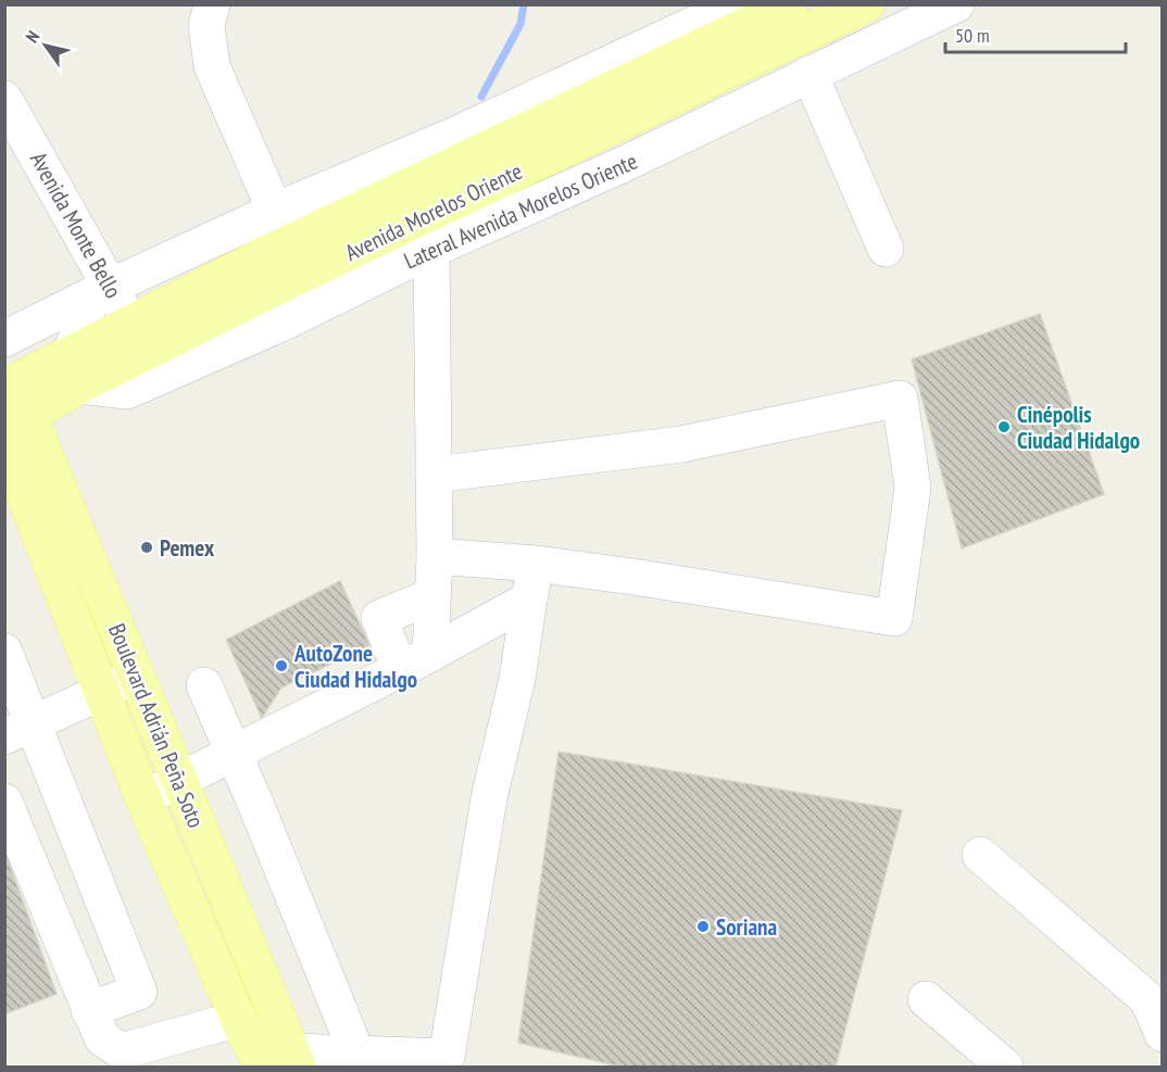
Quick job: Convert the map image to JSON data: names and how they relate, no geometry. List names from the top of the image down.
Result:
{
  "streets": {
    "main road": ["Avenida Morelos Oriente", "Boulevard Adrián Peña Soto"],
    "street": ["Lateral Avenida Morelos Oriente", "Avenida Monte Bello"]
  },
  "crossings": [
    ["Lateral Avenida Morelos Oriente", "Avenida Morelos Oriente"],
    ["Avenida Morelos Oriente", "Avenida Monte Bello"],
    ["Avenida Morelos Oriente", "Boulevard Adrián Peña Soto"]
  ],
  "places": [
    "Cinépolis Ciudad Hidalgo",
    "Pemex",
    "AutoZone Ciudad Hidalgo",
    "Soriana"
  ],
  "scale_bar": "50 m",
  "north": "top left"
}
